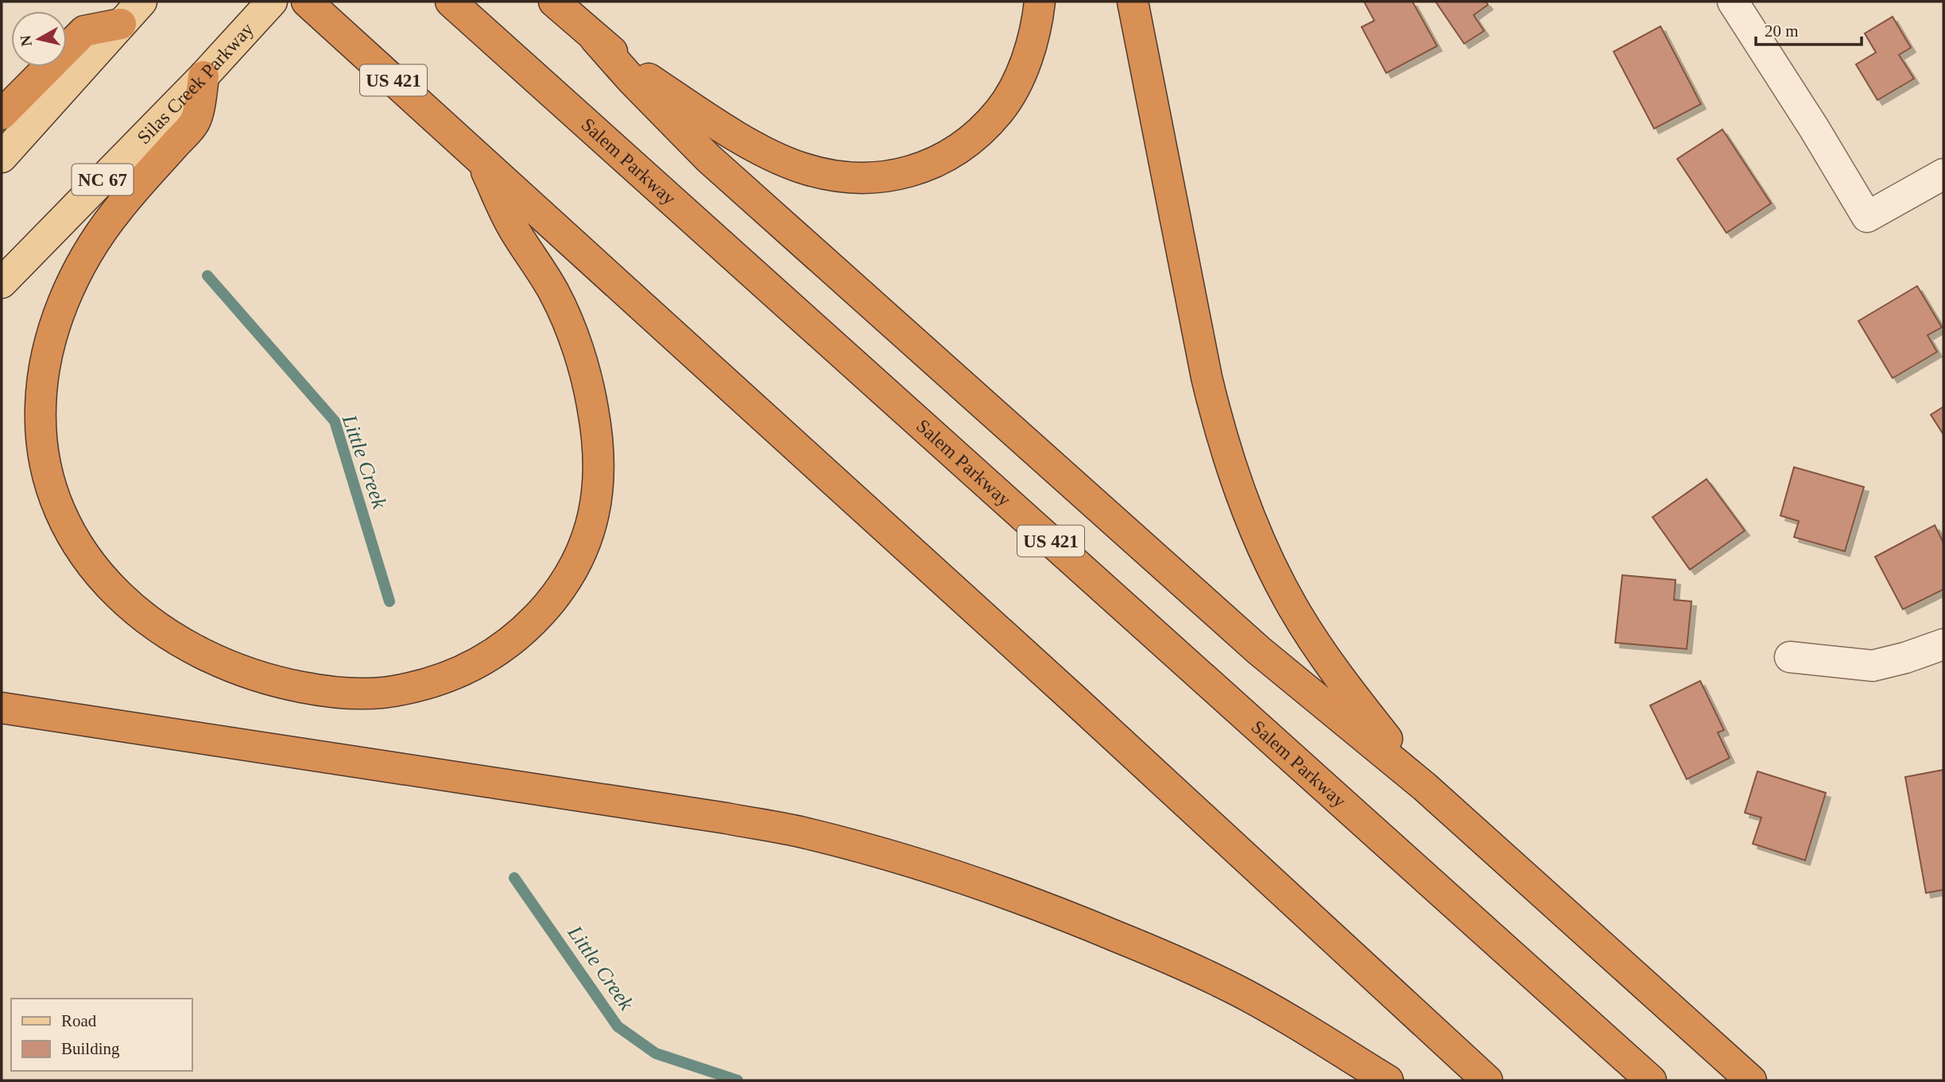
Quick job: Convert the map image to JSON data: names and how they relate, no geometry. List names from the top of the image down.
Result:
{
  "streets": {
    "highway": ["US 421", "Salem Parkway"],
    "main road": ["Silas Creek Parkway", "NC 67"]
  },
  "water": ["Little Creek"],
  "legend": ["Road", "Building"],
  "scale_bar": "20 m",
  "north": "left"
}
